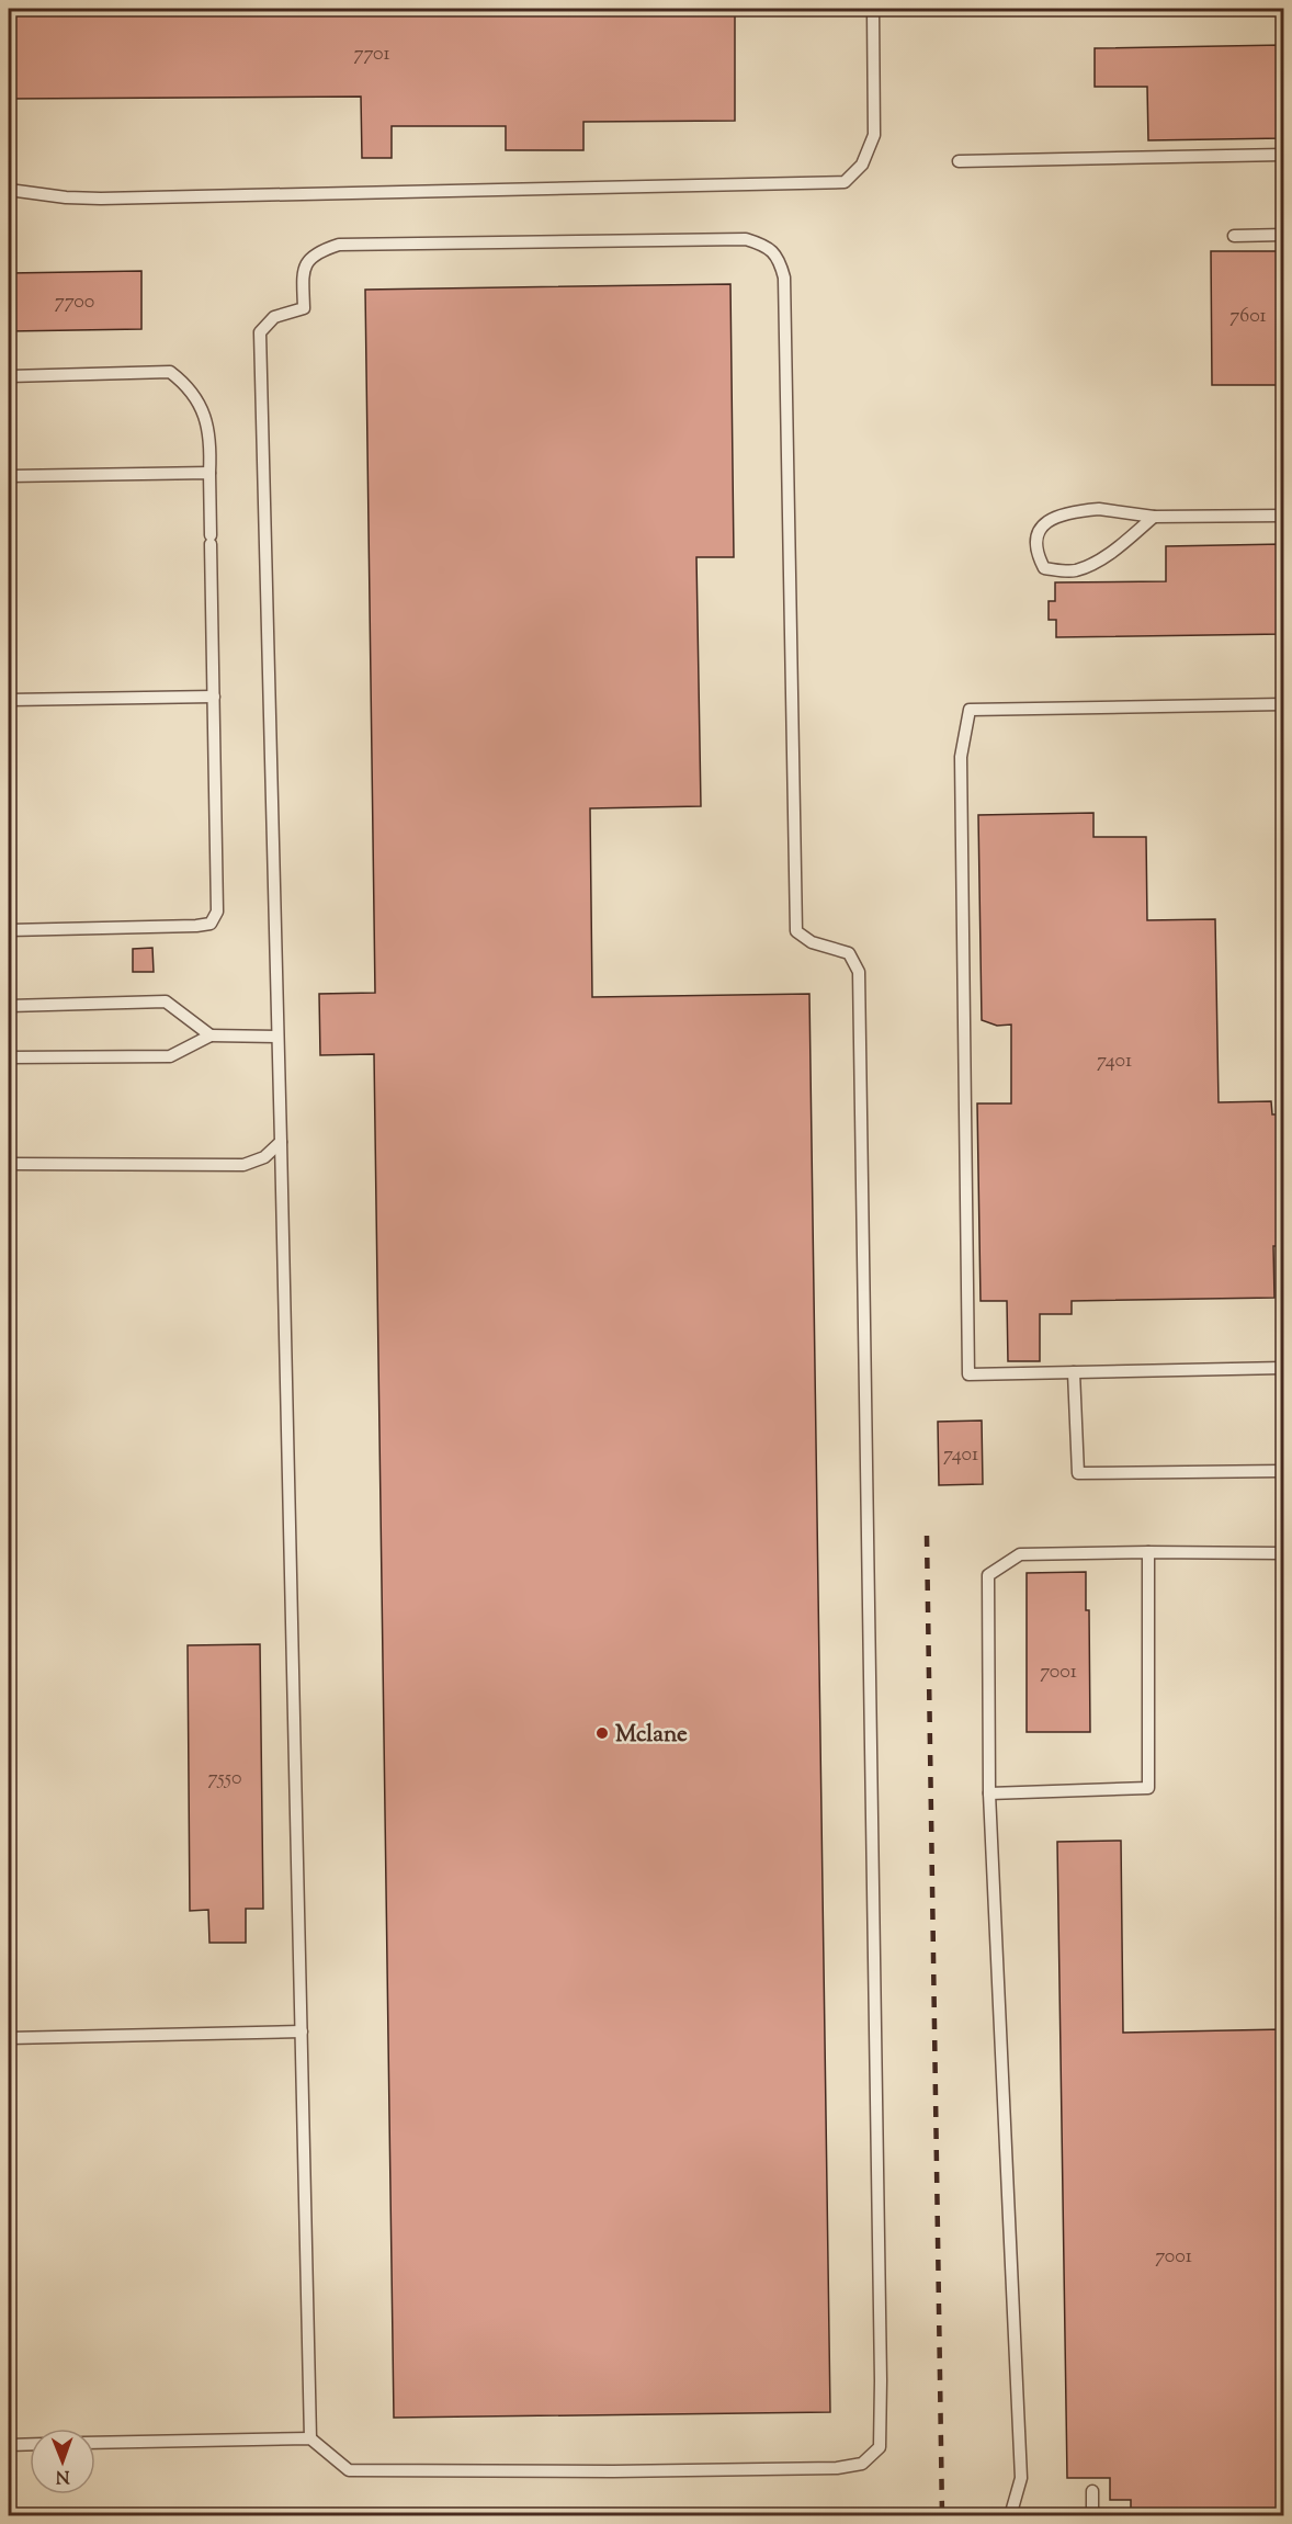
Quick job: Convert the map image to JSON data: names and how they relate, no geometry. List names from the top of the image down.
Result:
{
  "places": ["Mclane"],
  "house_numbers": [
    "7701",
    "7700",
    "7601",
    "7401",
    "7401",
    "7001",
    "7550",
    "7001"
  ],
  "north": "bottom"
}
